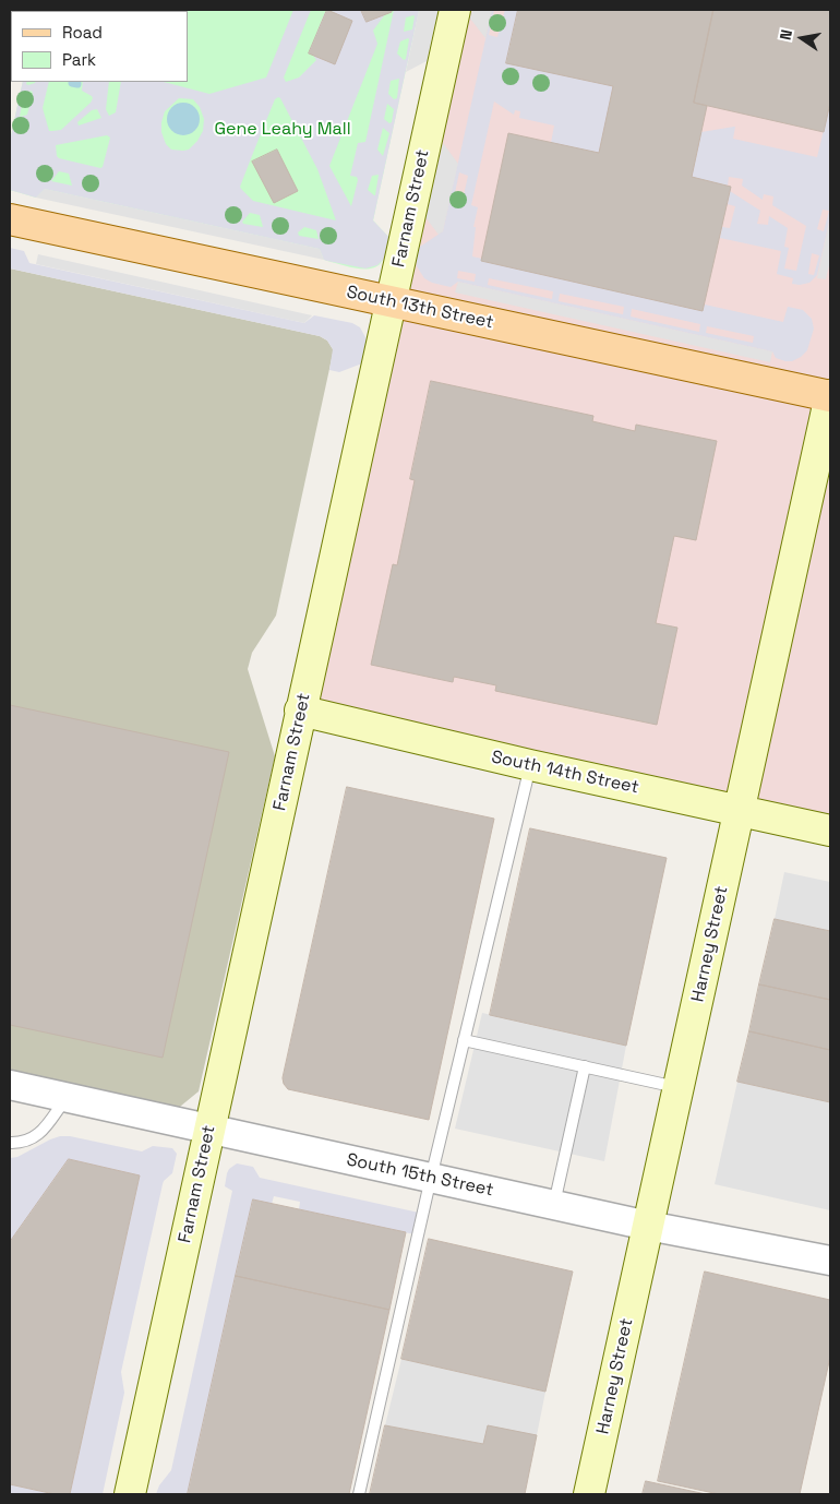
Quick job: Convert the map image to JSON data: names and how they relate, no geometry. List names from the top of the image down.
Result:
{
  "streets": {
    "main road": [
      "Farnam Street",
      "South 13th Street",
      "South 14th Street",
      "Harney Street"
    ],
    "street": ["South 15th Street"]
  },
  "crossings": [
    ["Farnam Street", "South 13th Street"],
    ["Farnam Street", "South 14th Street"],
    ["Farnam Street", "South 15th Street"],
    ["South 13th Street", "Harney Street"],
    ["South 14th Street", "Harney Street"],
    ["Harney Street", "South 15th Street"]
  ],
  "parks": ["Gene Leahy Mall"],
  "legend": ["Road", "Park"],
  "north": "left"
}
